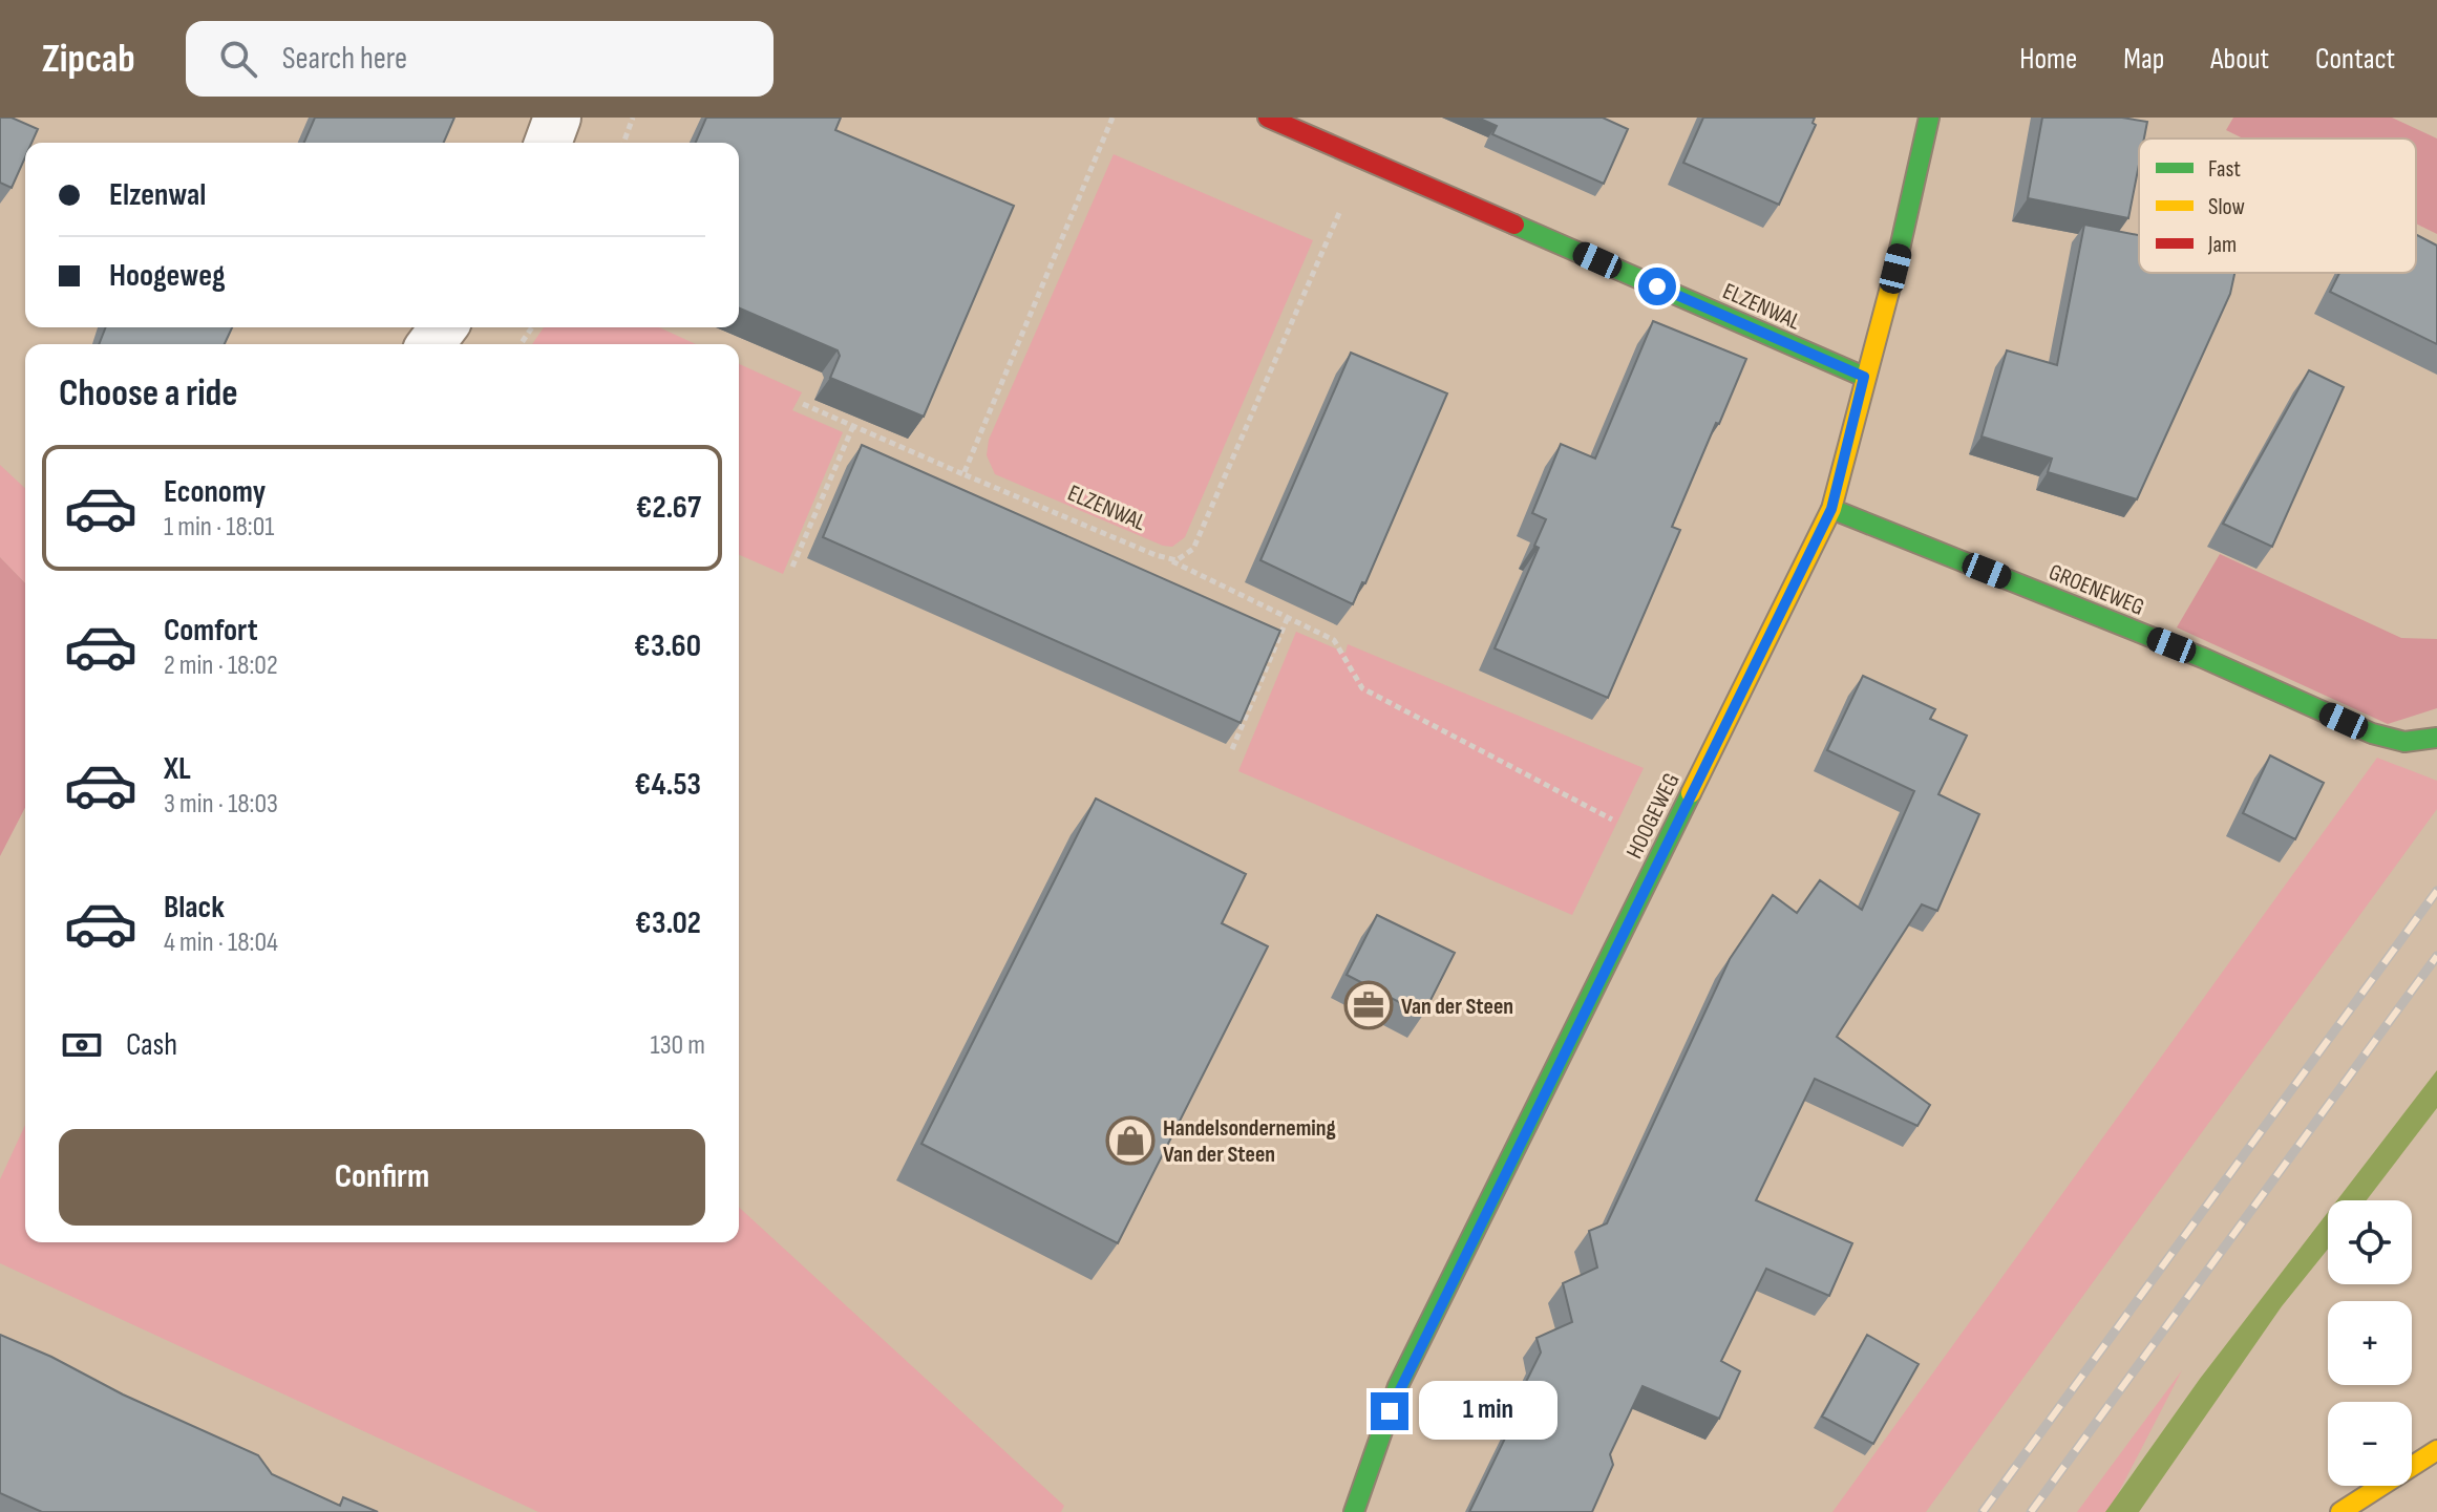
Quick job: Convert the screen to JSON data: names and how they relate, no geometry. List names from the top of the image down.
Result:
{
  "streets": {
    "street": ["ELZENWAL", "GROENEWEG", "HOOGEWEG"]
  },
  "crossings": [
    ["ELZENWAL", "HOOGEWEG"],
    ["GROENEWEG", "HOOGEWEG"]
  ],
  "places": {
    "office": ["Van der Steen"],
    "shop": ["Handelsonderneming Van der Steen"]
  },
  "legend": ["Fast", "Slow", "Jam"],
  "page": {
    "header": "Zipcab",
    "search": "Search here",
    "nav": [
      "Home",
      "Map",
      "About",
      "Contact"
    ],
    "banner": ["Elzenwal", "Hoogeweg"],
    "heading": "Choose a ride",
    "list": [
      {
        "name": "Economy",
        "note": "1 min · 18:01",
        "value": "€2.67"
      },
      {
        "name": "Comfort",
        "note": "2 min · 18:02",
        "value": "€3.60"
      },
      {
        "name": "XL",
        "note": "3 min · 18:03",
        "value": "€4.53"
      },
      {
        "name": "Black",
        "note": "4 min · 18:04",
        "value": "€3.02"
      }
    ],
    "pay": ["Cash", "130 m"],
    "buttons": "Confirm",
    "map_buttons": ["+", "−"],
    "bubble": "1 min"
  }
}
